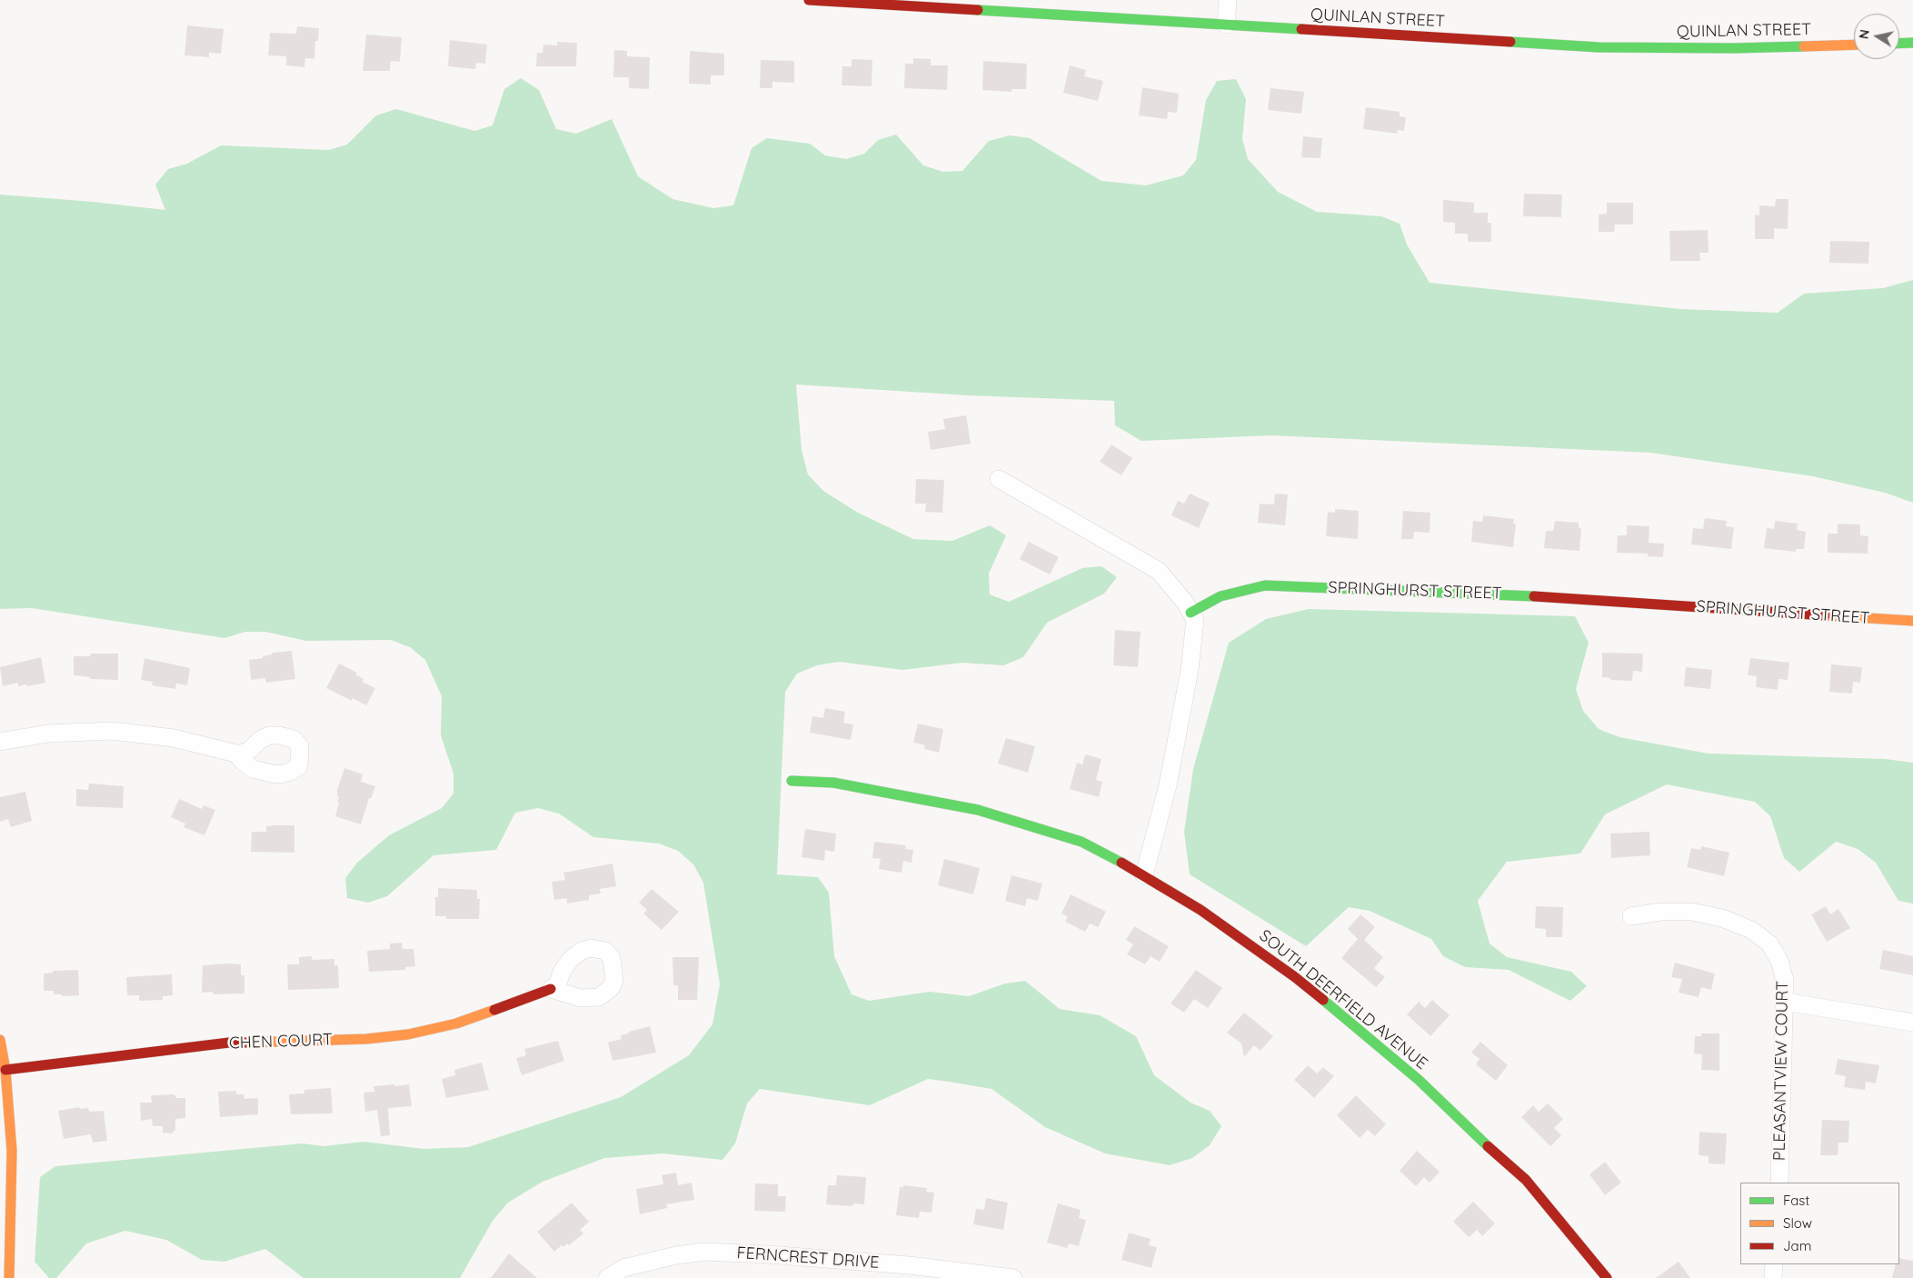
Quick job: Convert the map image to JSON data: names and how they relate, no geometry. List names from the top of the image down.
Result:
{
  "streets": {
    "street": [
      "QUINLAN STREET",
      "SPRINGHURST STREET",
      "SOUTH DEERFIELD AVENUE",
      "CHEN COURT",
      "PLEASANTVIEW COURT",
      "FERNCREST DRIVE"
    ]
  },
  "legend": ["Fast", "Slow", "Jam"],
  "north": "left"
}
